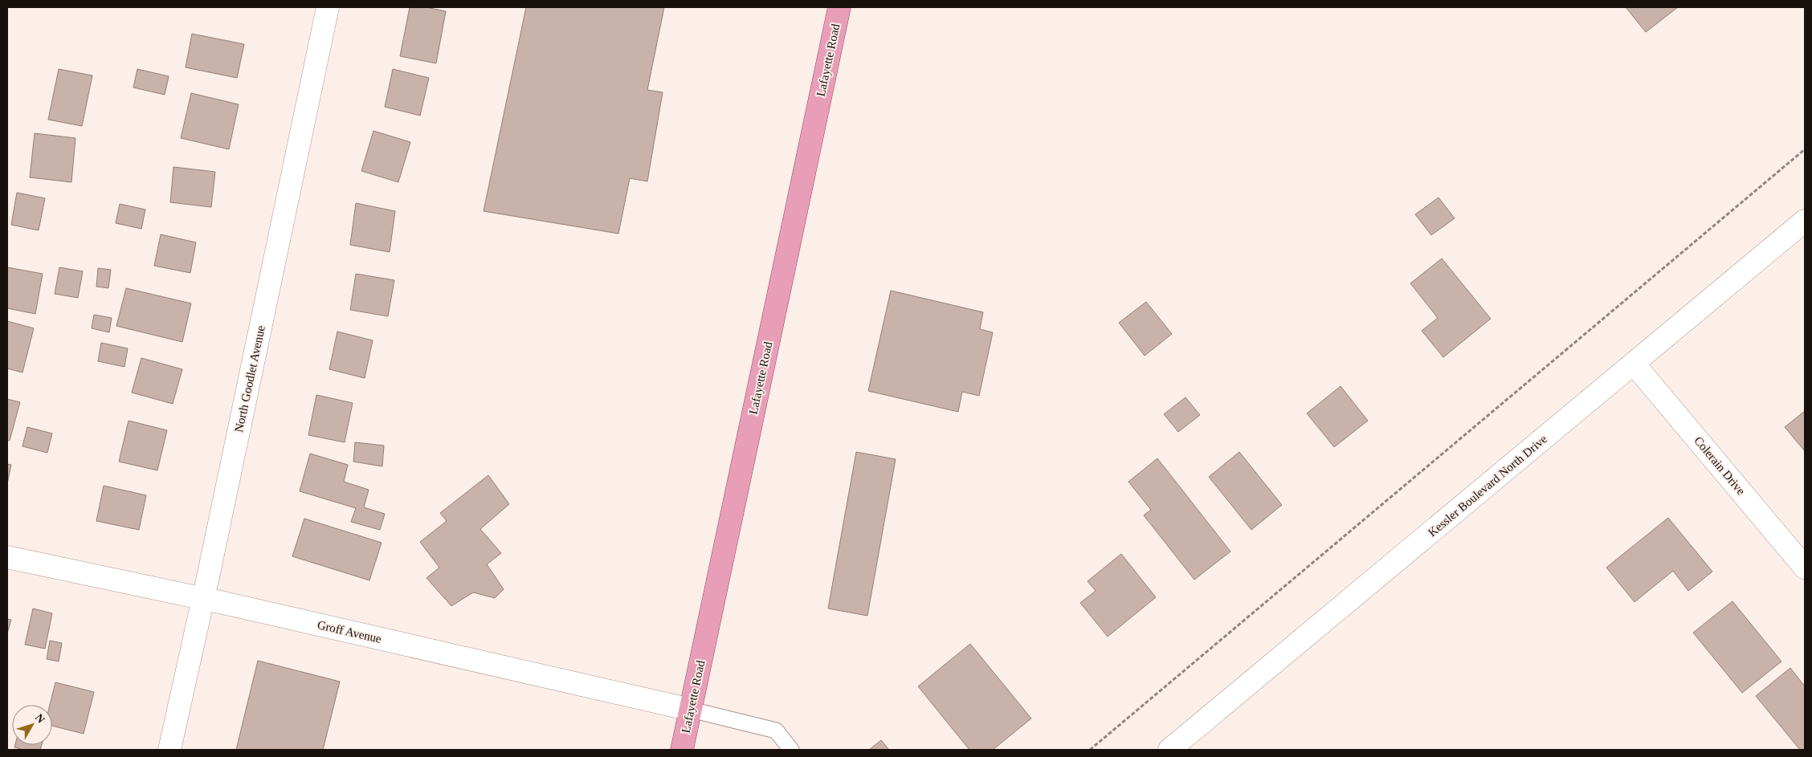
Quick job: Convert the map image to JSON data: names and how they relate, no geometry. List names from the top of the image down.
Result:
{
  "streets": {
    "main road": ["Lafayette Road"],
    "street": [
      "North Goodlet Avenue",
      "Colerain Drive",
      "Kessler Boulevard North Drive",
      "Groff Avenue"
    ]
  },
  "crossings": [
    ["Lafayette Road", "Groff Avenue"],
    ["North Goodlet Avenue", "Groff Avenue"],
    ["Colerain Drive", "Kessler Boulevard North Drive"]
  ],
  "north": "top right"
}
